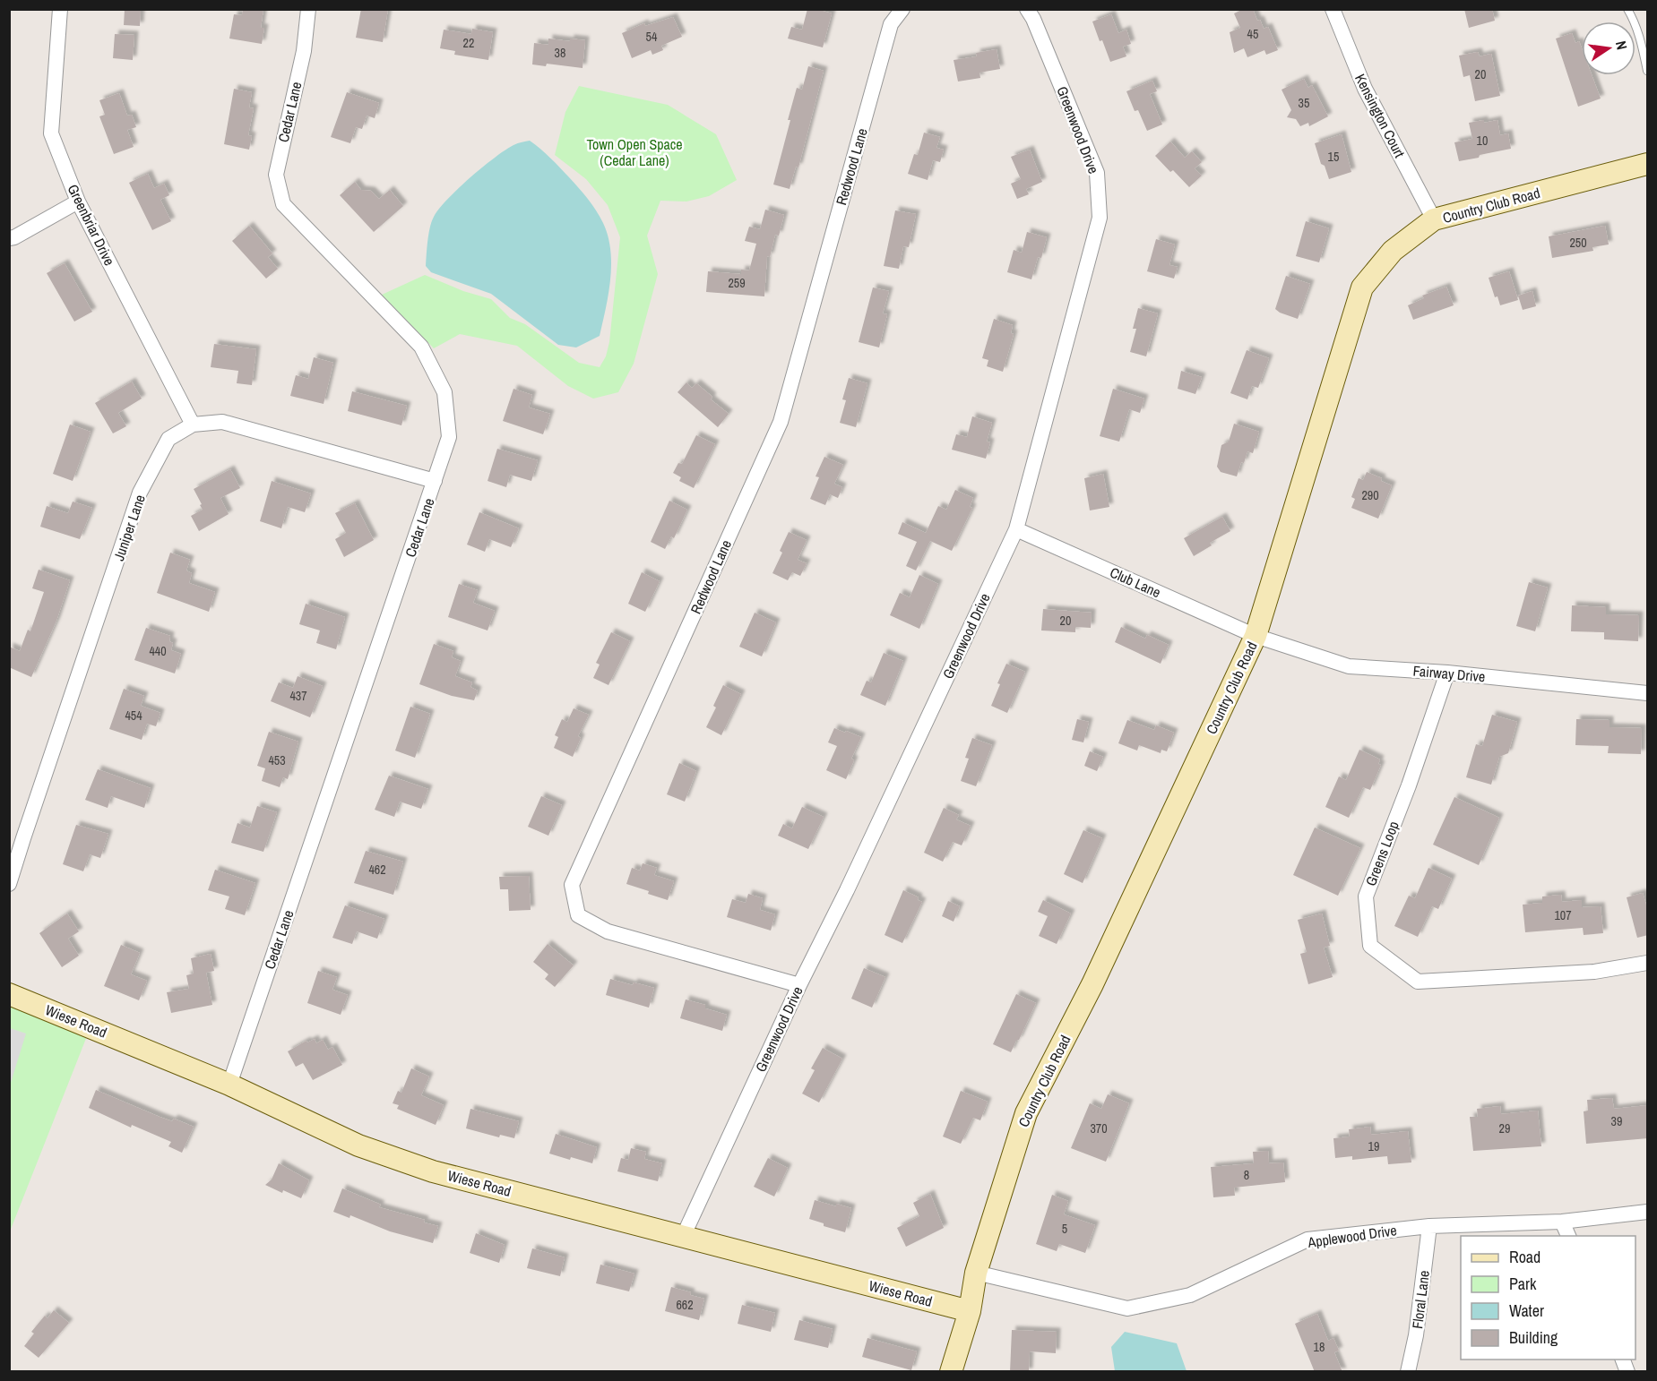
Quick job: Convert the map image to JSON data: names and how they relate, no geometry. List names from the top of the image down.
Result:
{
  "streets": {
    "street": [
      "Cedar Lane",
      "Kensington Court",
      "Greenwood Drive",
      "Redwood Lane",
      "Country Club Road",
      "Greenbriar Drive",
      "Juniper Lane",
      "Club Lane",
      "Fairway Drive",
      "Greens Loop",
      "Wiese Road",
      "Applewood Drive",
      "Floral Lane"
    ]
  },
  "crossings": [
    ["Cedar Lane", "Juniper Lane"],
    ["Cedar Lane", "Wiese Road"],
    ["Kensington Court", "Country Club Road"],
    ["Greenwood Drive", "Redwood Lane"],
    ["Greenwood Drive", "Club Lane"],
    ["Greenwood Drive", "Wiese Road"],
    ["Country Club Road", "Club Lane"],
    ["Country Club Road", "Fairway Drive"],
    ["Country Club Road", "Wiese Road"],
    ["Country Club Road", "Applewood Drive"],
    ["Greenbriar Drive", "Juniper Lane"],
    ["Club Lane", "Fairway Drive"],
    ["Fairway Drive", "Greens Loop"],
    ["Applewood Drive", "Floral Lane"]
  ],
  "parks": ["Town Open Space (Cedar Lane)"],
  "house_numbers": [
    "45",
    "54",
    "22",
    "38",
    "20",
    "35",
    "10",
    "15",
    "250",
    "259",
    "290",
    "20",
    "440",
    "437",
    "454",
    "453",
    "462",
    "107",
    "39",
    "370",
    "29",
    "19",
    "8",
    "5",
    "662",
    "18"
  ],
  "legend": [
    "Road",
    "Park",
    "Water",
    "Building"
  ],
  "north": "right"
}
